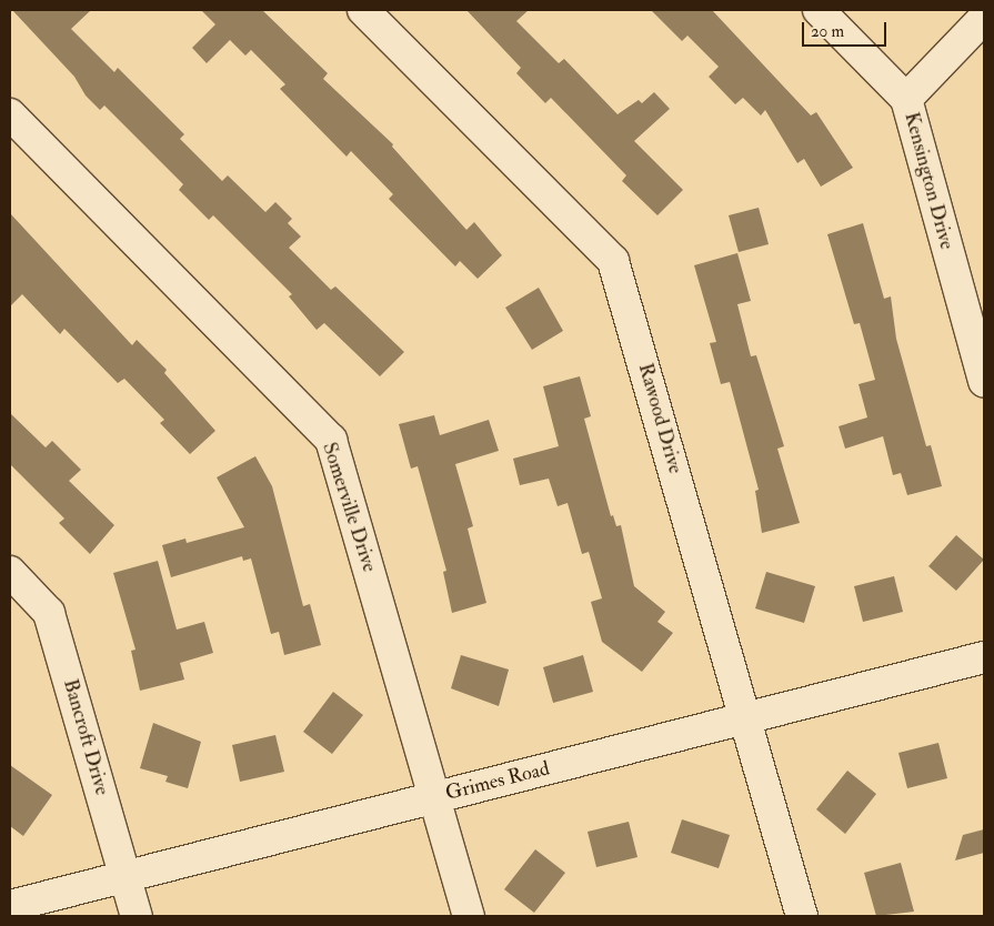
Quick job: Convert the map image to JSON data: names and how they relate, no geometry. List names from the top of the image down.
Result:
{
  "streets": {
    "street": [
      "Kensington Drive",
      "Rawood Drive",
      "Somerville Drive",
      "Bancroft Drive",
      "Grimes Road"
    ]
  },
  "crossings": [
    ["Rawood Drive", "Grimes Road"],
    ["Somerville Drive", "Grimes Road"],
    ["Bancroft Drive", "Grimes Road"]
  ],
  "scale_bar": "20 m"
}
